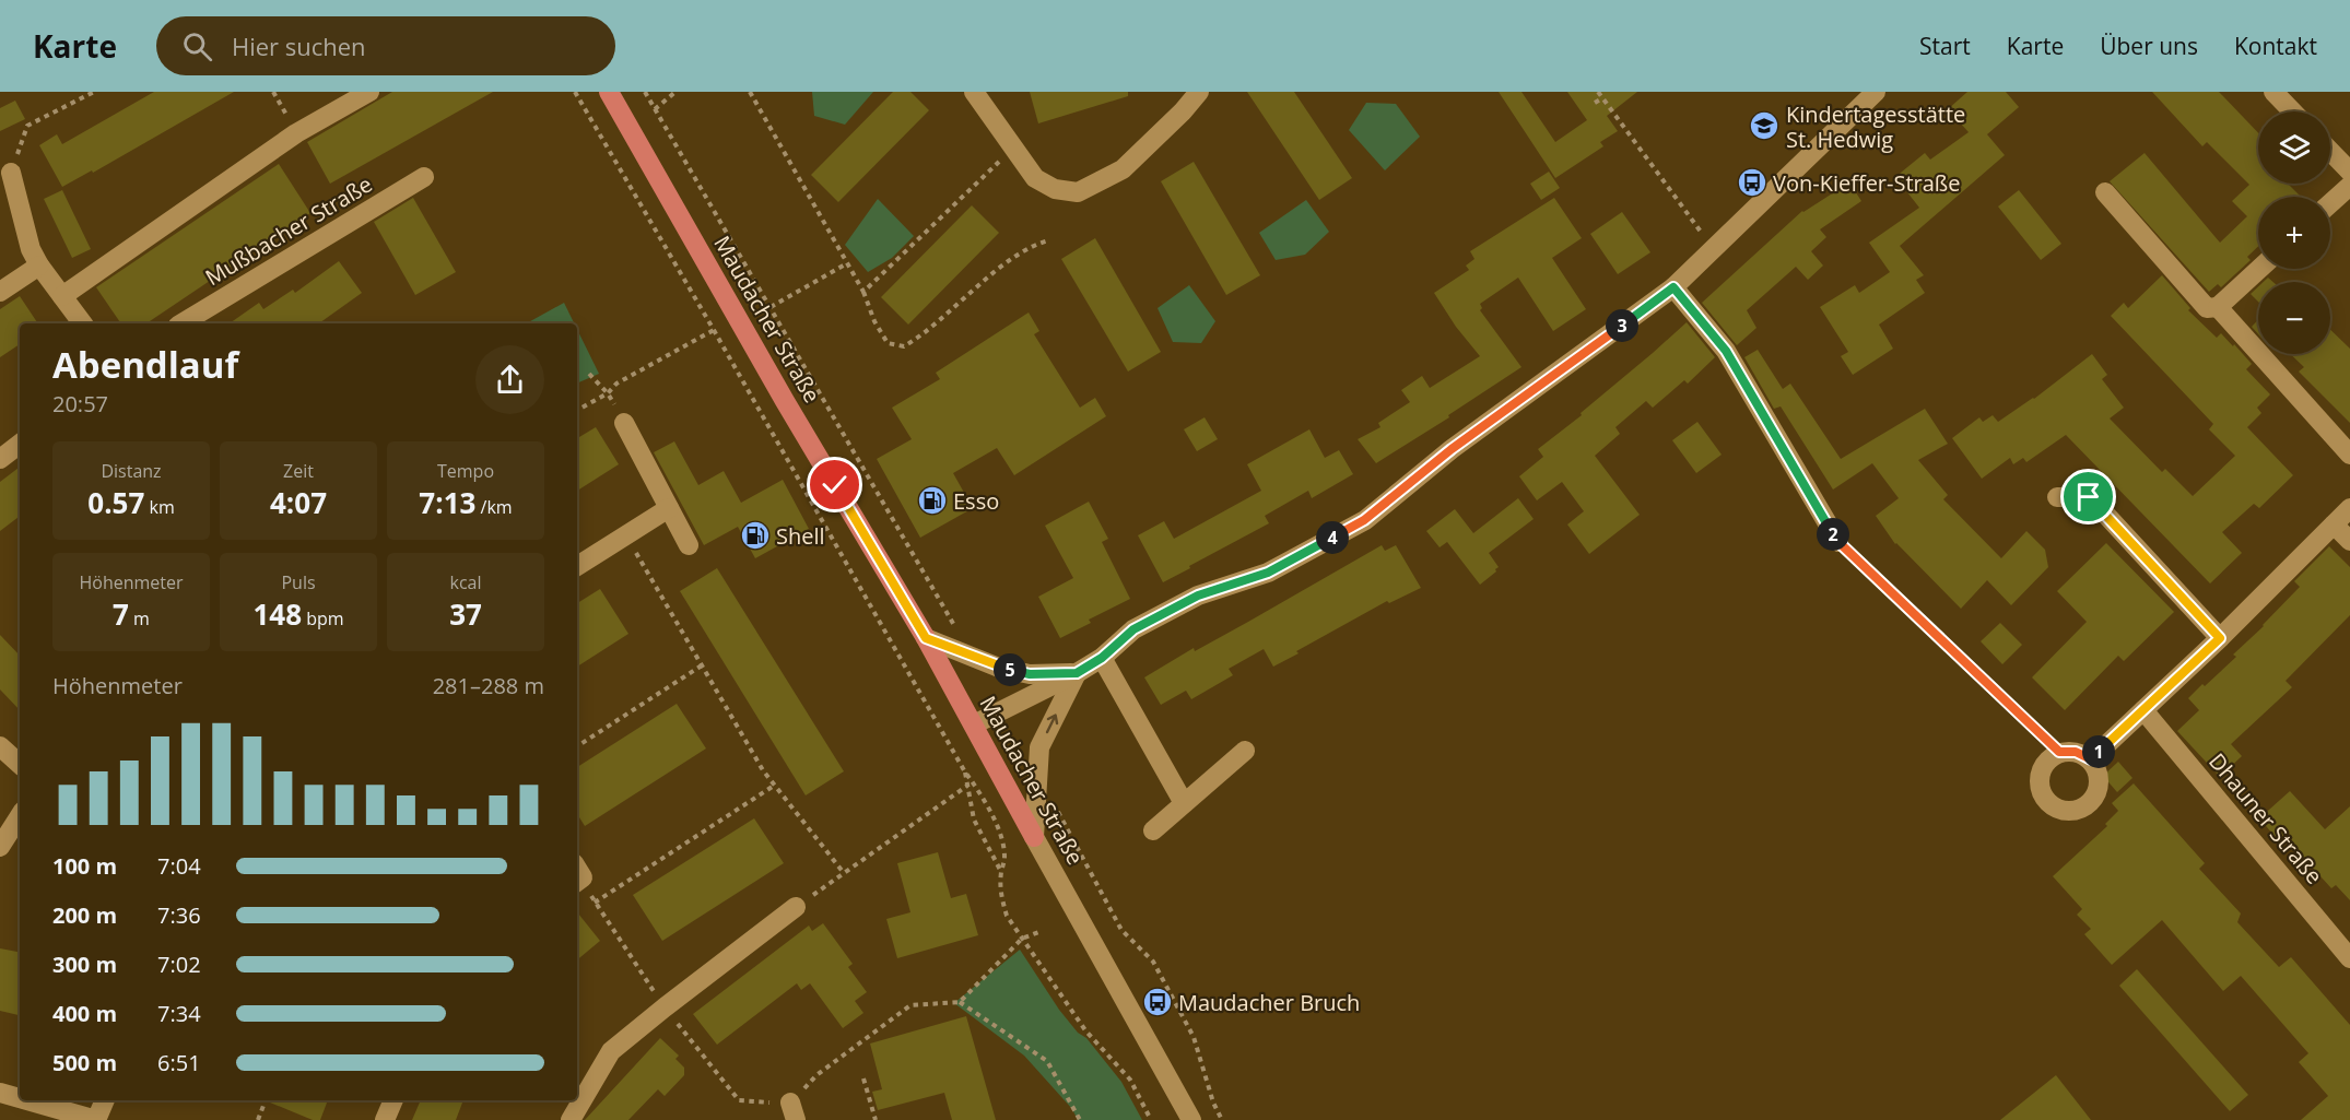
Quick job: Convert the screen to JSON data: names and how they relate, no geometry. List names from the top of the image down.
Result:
{
  "streets": {
    "main road": ["Maudacher Straße"],
    "street": ["Mußbacher Straße", "Dhauner Straße"]
  },
  "places": {
    "school or university": ["Kindertagesstätte St. Hedwig"],
    "bus stop": ["Von-Kieffer-Straße", "Maudacher Bruch"],
    "fuel station": ["Esso", "Shell"]
  },
  "page": {
    "header": "Karte",
    "search": "Hier suchen",
    "nav": [
      "Start",
      "Karte",
      "Über uns",
      "Kontakt"
    ],
    "map_buttons": ["+", "−"],
    "pins": [
      "3",
      "2",
      "4",
      "5",
      "1"
    ],
    "heading": ["Abendlauf", "20:57"],
    "stats": [
      ["Distanz", "0.57 km"],
      ["Zeit", "4:07"],
      ["Tempo", "7:13 /km"],
      ["Höhenmeter", "7 m"],
      ["Puls", "148 bpm"],
      ["kcal", "37"]
    ],
    "chart": ["Höhenmeter", "281–288 m"],
    "list": [
      {
        "name": "100 m",
        "note": "7:04"
      },
      {
        "name": "200 m",
        "note": "7:36"
      },
      {
        "name": "300 m",
        "note": "7:02"
      },
      {
        "name": "400 m",
        "note": "7:34"
      },
      {
        "name": "500 m",
        "note": "6:51"
      }
    ]
  }
}
